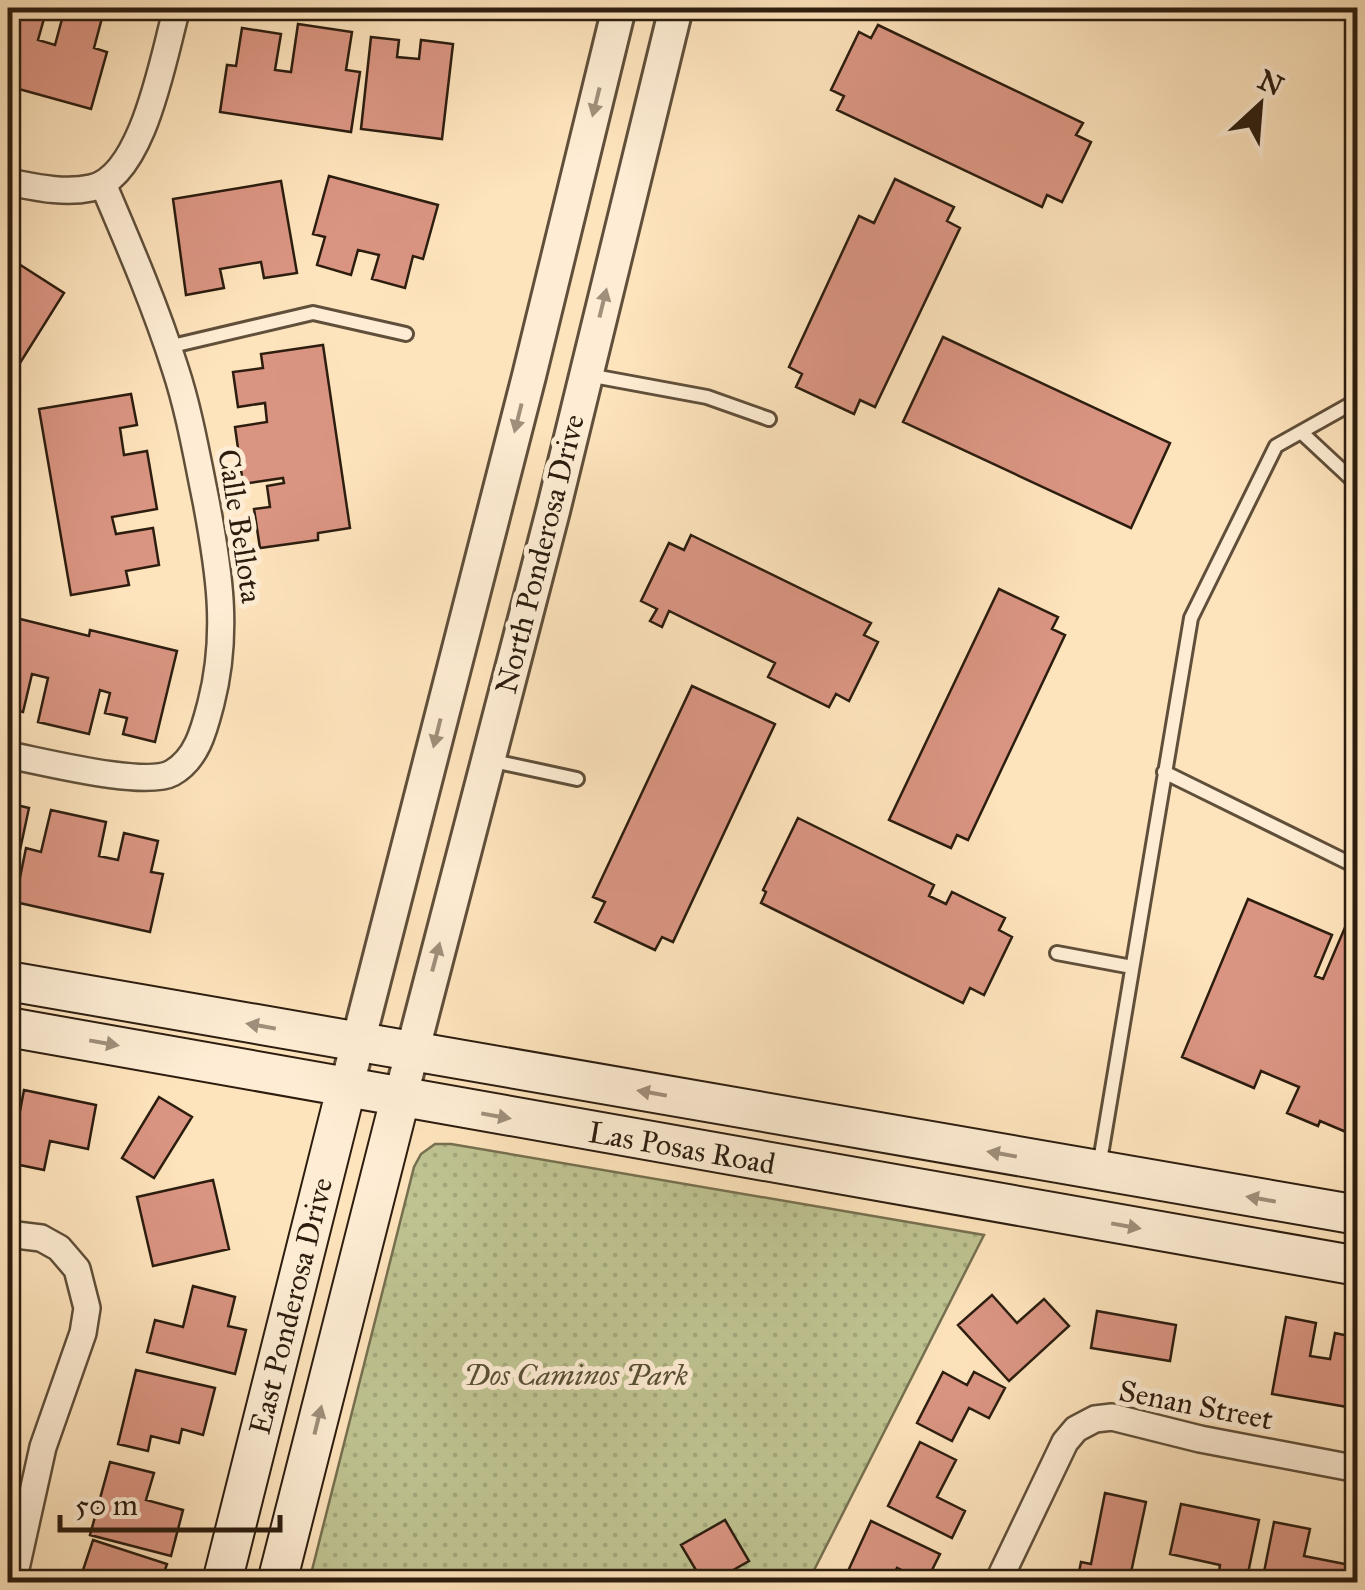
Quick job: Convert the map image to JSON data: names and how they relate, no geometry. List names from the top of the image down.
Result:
{
  "streets": {
    "main road": ["Las Posas Road", "East Ponderosa Drive"],
    "street": ["Calle Bellota", "North Ponderosa Drive", "Senan Street"]
  },
  "crossings": [
    ["North Ponderosa Drive", "Las Posas Road"],
    ["North Ponderosa Drive", "East Ponderosa Drive"],
    ["Las Posas Road", "East Ponderosa Drive"]
  ],
  "parks": ["Dos Caminos Park"],
  "scale_bar": "50 m",
  "north": "top right"
}
